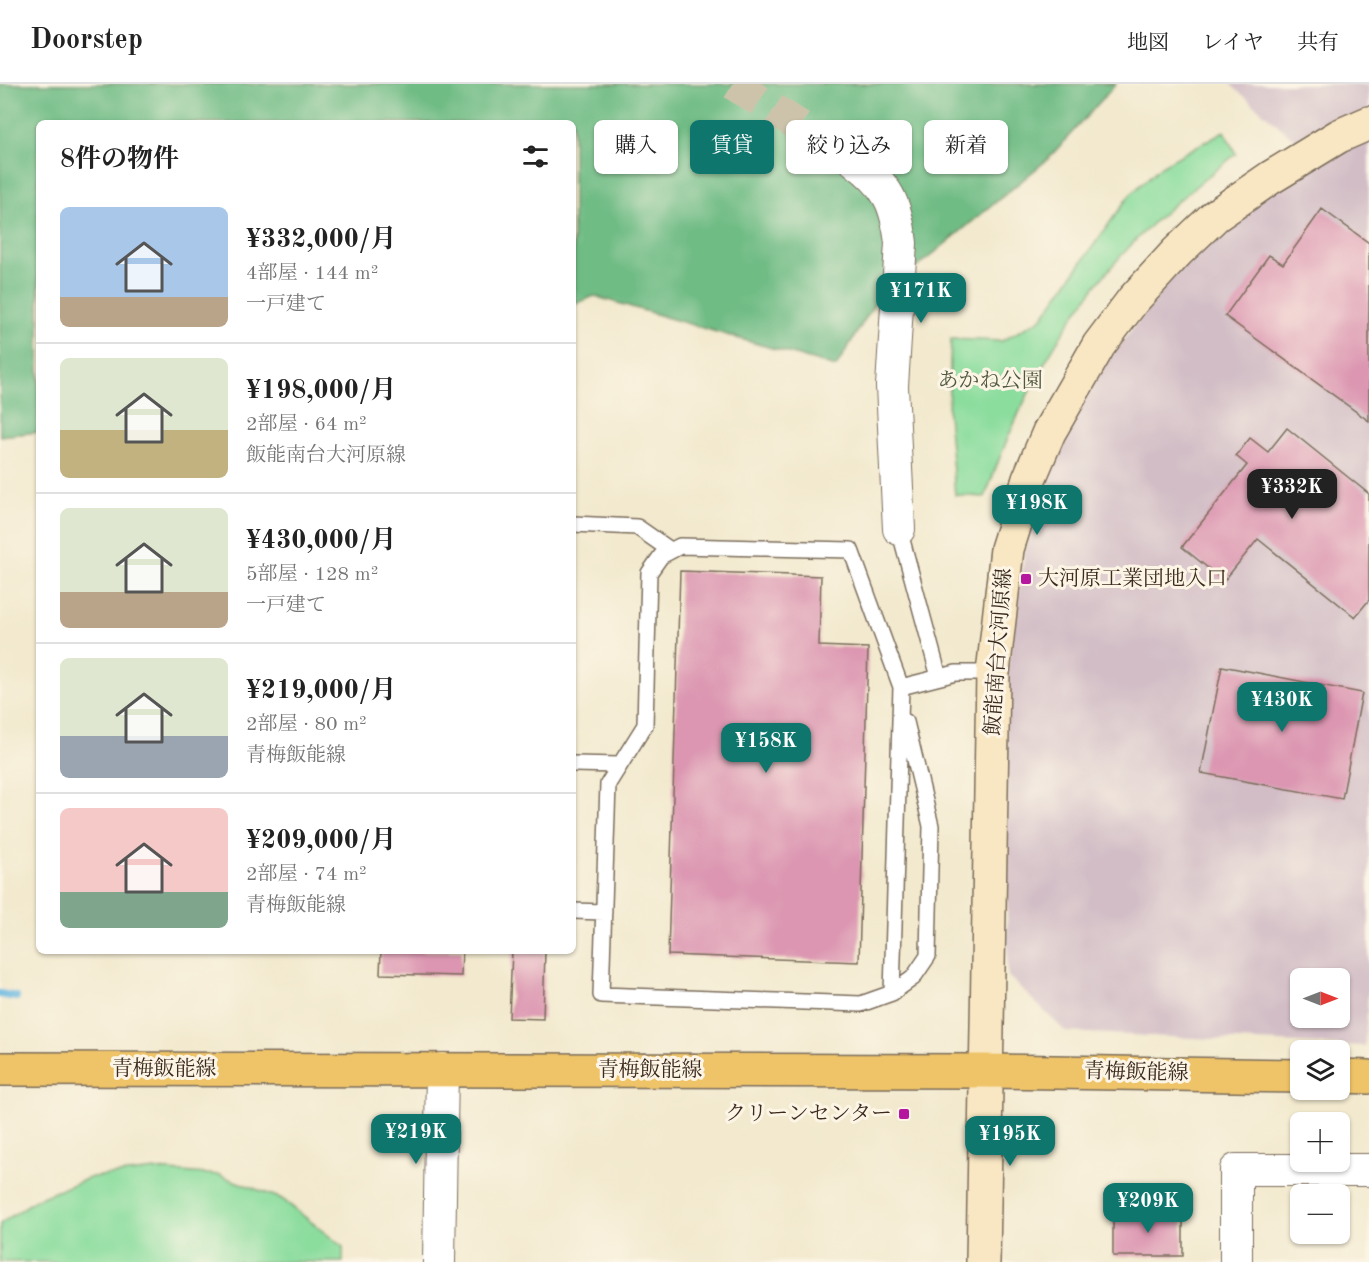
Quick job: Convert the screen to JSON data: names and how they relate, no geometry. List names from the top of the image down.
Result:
{
  "streets": {
    "main road": ["青梅飯能線"],
    "street": ["飯能南台大河原線"]
  },
  "crossings": [
    ["飯能南台大河原線", "青梅飯能線"]
  ],
  "parks": ["あかね公園"],
  "places": {
    "transit": ["大河原工業団地入口", "クリーンセンター"]
  },
  "north": "right",
  "page": {
    "header": "Doorstep",
    "nav": ["地図", "レイヤ", "共有"],
    "chip": [
      "購入",
      "賃貸",
      "絞り込み",
      "新着"
    ],
    "heading": "8件の物件",
    "list": [
      {
        "name": "¥332,000/月",
        "note": "4部屋 · 144 m² · 一戸建て"
      },
      {
        "name": "¥198,000/月",
        "note": "2部屋 · 64 m² · 飯能南台大河原線"
      },
      {
        "name": "¥430,000/月",
        "note": "5部屋 · 128 m² · 一戸建て"
      },
      {
        "name": "¥219,000/月",
        "note": "2部屋 · 80 m² · 青梅飯能線"
      },
      {
        "name": "¥209,000/月",
        "note": "2部屋 · 74 m² · 青梅飯能線"
      }
    ],
    "price": [
      "¥171K",
      "¥332K",
      "¥198K",
      "¥430K",
      "¥158K",
      "¥219K",
      "¥195K",
      "¥209K"
    ],
    "map_buttons": ["+", "−"]
  }
}
